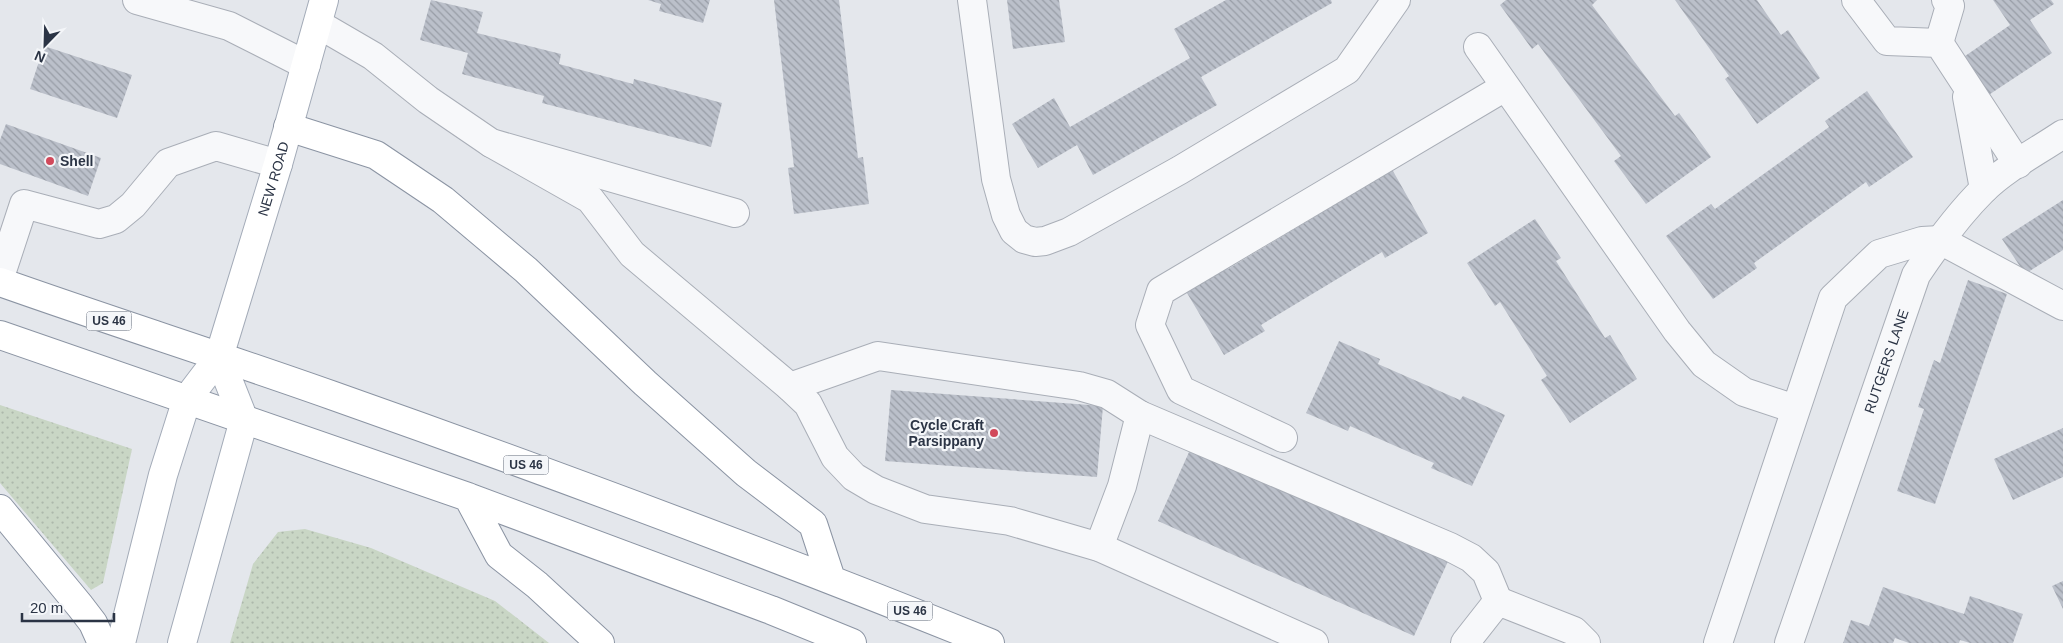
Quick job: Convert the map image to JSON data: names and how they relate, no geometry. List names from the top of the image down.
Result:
{
  "streets": {
    "main road": ["NEW ROAD", "US 46"],
    "street": ["RUTGERS LANE"]
  },
  "crossings": [
    ["NEW ROAD", "US 46"]
  ],
  "places": ["Shell", "Cycle Craft Parsippany"],
  "scale_bar": "20 m",
  "north": "bottom left"
}
